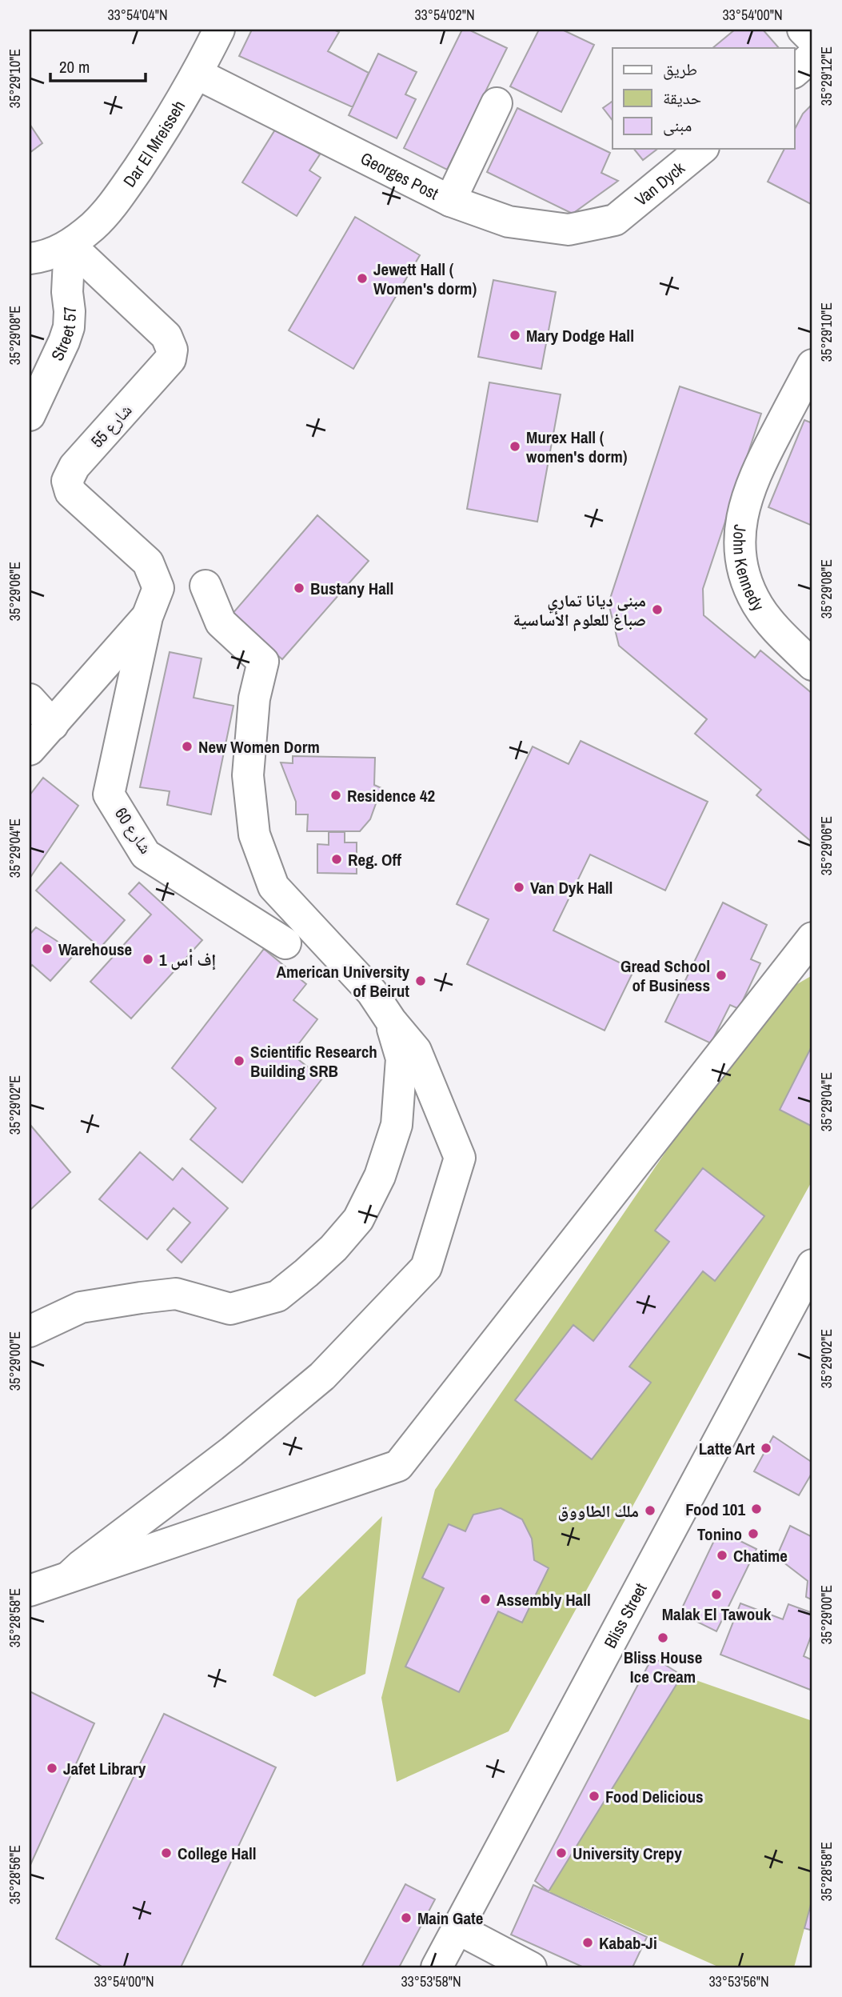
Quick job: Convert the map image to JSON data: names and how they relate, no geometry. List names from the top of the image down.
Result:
{
  "streets": {
    "street": [
      "Dar El Mreisseh",
      "Georges Post",
      "Van Dyck",
      "Street 57",
      "شارع 55",
      "John Kennedy",
      "شارع 60",
      "Bliss Street"
    ]
  },
  "crossings": [
    ["Dar El Mreisseh", "Georges Post"],
    ["Dar El Mreisseh", "Street 57"],
    ["Dar El Mreisseh", "شارع 55"],
    ["Georges Post", "Van Dyck"],
    ["Street 57", "شارع 55"],
    ["شارع 55", "شارع 60"]
  ],
  "places": [
    "Jewett Hall ( Women's dorm)",
    "Mary Dodge Hall",
    "Murex Hall ( women's dorm)",
    "Bustany Hall",
    "مبنى ديانا تماري صباغ للعلوم الأساسية",
    "New Women Dorm",
    "Residence 42",
    "Reg. Off",
    "Van Dyk Hall",
    "Warehouse",
    "إف أس 1",
    "Gread School of Business",
    "American University of Beirut",
    "Scientific Research Building SRB",
    "Latte Art",
    "Food 101",
    "ملك الطاووق",
    "Tonino",
    "Chatime",
    "Malak El Tawouk",
    "Assembly Hall",
    "Bliss House Ice Cream",
    "Jafet Library",
    "Food Delicious",
    "College Hall",
    "University Crepy",
    "Main Gate",
    "Kabab-Ji"
  ],
  "legend": ["طريق", "حديقة", "مبنى"],
  "scale_bar": "20 m",
  "coordinates": [
    "33°54'04\"N",
    "33°54'02\"N",
    "33°54'00\"N",
    "35°29'12\"E",
    "35°29'10\"E",
    "35°29'08\"E",
    "35°29'06\"E",
    "35°29'04\"E",
    "35°29'02\"E",
    "35°29'00\"E",
    "35°28'58\"E",
    "35°28'56\"E",
    "33°53'58\"N",
    "33°53'56\"N"
  ]
}
